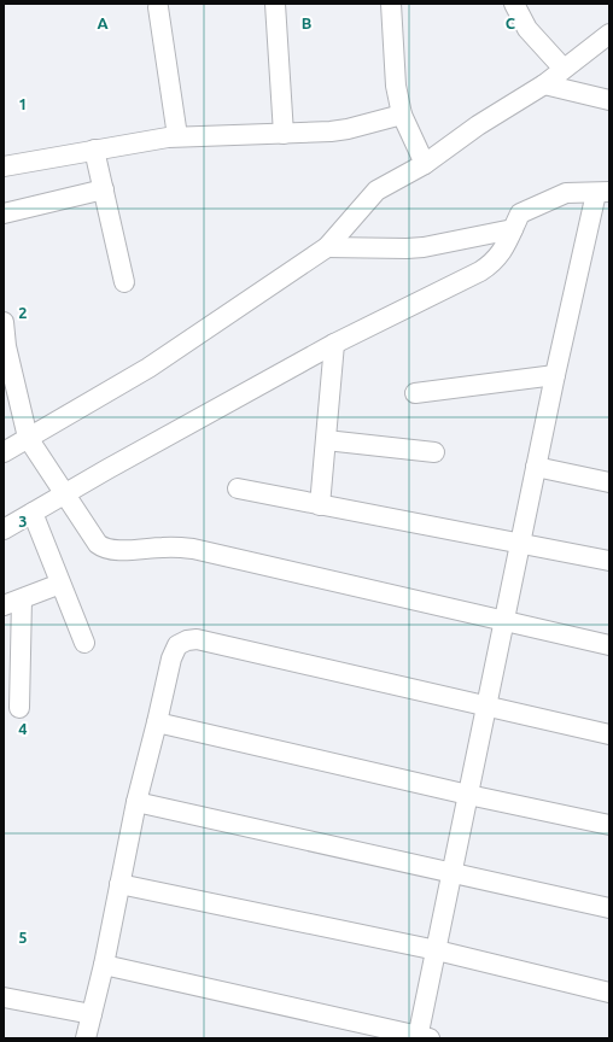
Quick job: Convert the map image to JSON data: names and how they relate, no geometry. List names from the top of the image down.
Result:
{
  "grid": {
    "columns": ["A", "B", "C"],
    "rows": [
      "1",
      "2",
      "3",
      "4",
      "5"
    ]
  }
}
